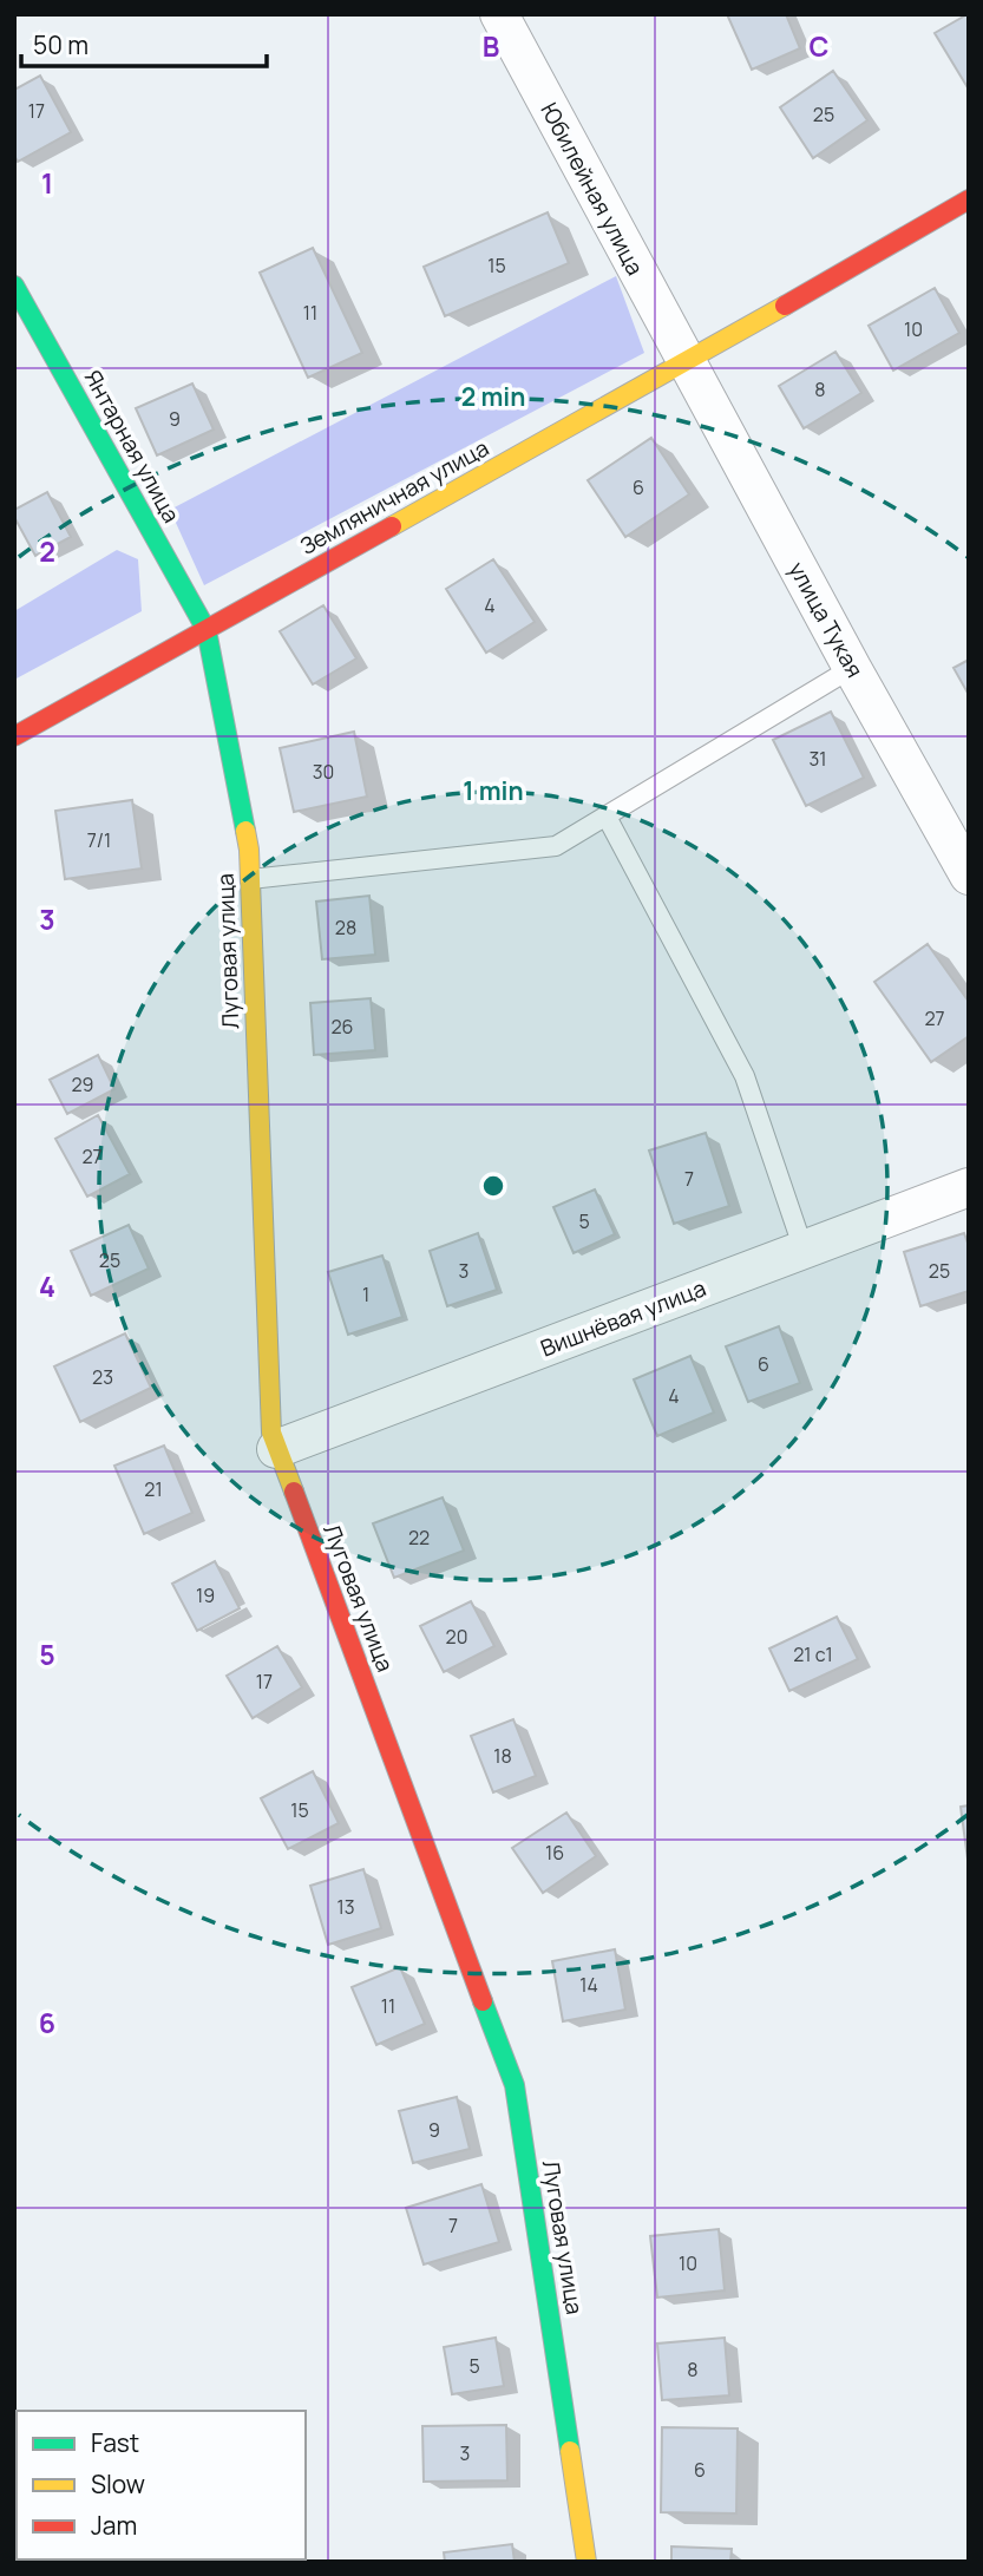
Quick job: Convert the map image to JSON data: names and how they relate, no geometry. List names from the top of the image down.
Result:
{
  "streets": {
    "street": [
      "Юбилейная улица",
      "Янтарная улица",
      "Земляничная улица",
      "улица Тукая",
      "Луговая улица",
      "Вишнёвая улица"
    ]
  },
  "crossings": [
    ["Юбилейная улица", "Земляничная улица"],
    ["Юбилейная улица", "улица Тукая"],
    ["Янтарная улица", "Земляничная улица"],
    ["Янтарная улица", "Луговая улица"],
    ["Земляничная улица", "улица Тукая"],
    ["Земляничная улица", "Луговая улица"],
    ["Луговая улица", "Вишнёвая улица"]
  ],
  "house_numbers": [
    "17",
    "25",
    "15",
    "11",
    "10",
    "8",
    "9",
    "6",
    "4",
    "31",
    "30",
    "7/1",
    "28",
    "27",
    "26",
    "29",
    "27",
    "7",
    "5",
    "25",
    "3",
    "25",
    "1",
    "6",
    "23",
    "4",
    "21",
    "22",
    "19",
    "20",
    "21 с1",
    "17",
    "18",
    "15",
    "16",
    "13",
    "14",
    "11",
    "9",
    "7",
    "10",
    "5",
    "8",
    "3",
    "6"
  ],
  "legend": ["Fast", "Slow", "Jam"],
  "scale_bar": "50 m",
  "grid": {
    "columns": ["B", "C"],
    "rows": [
      "1",
      "2",
      "3",
      "4",
      "5",
      "6"
    ]
  },
  "rings": ["2 min", "1 min"]
}
